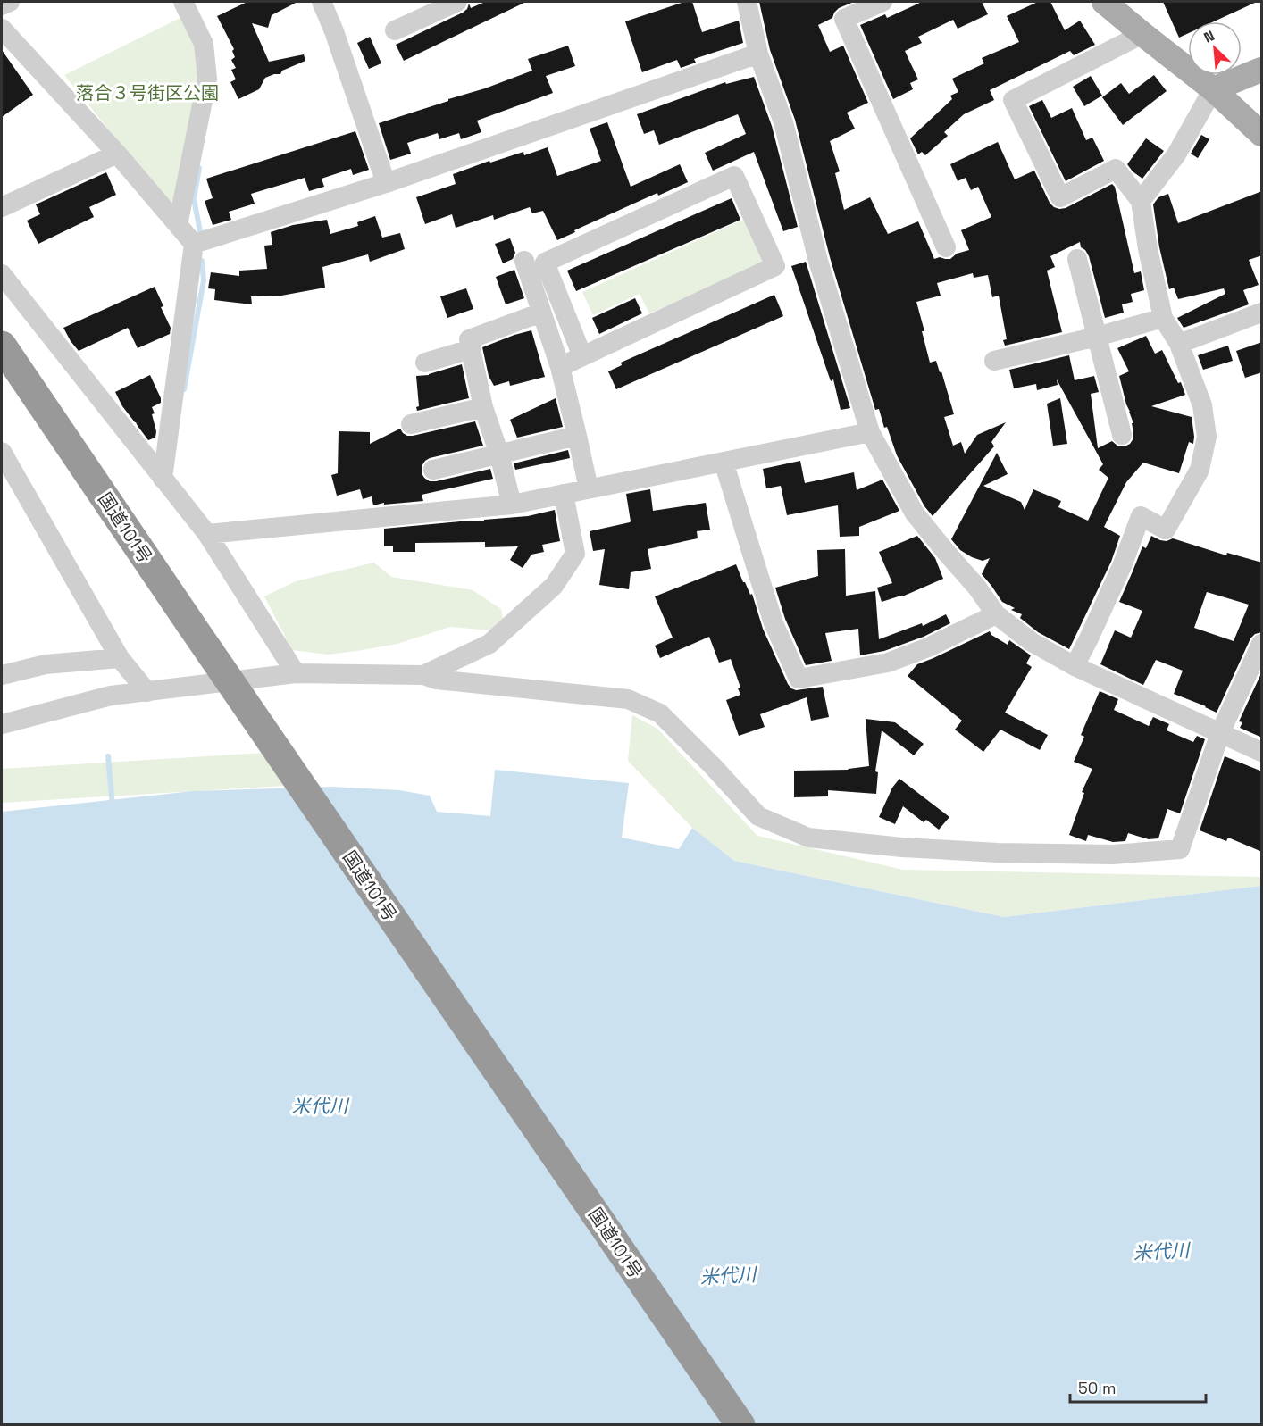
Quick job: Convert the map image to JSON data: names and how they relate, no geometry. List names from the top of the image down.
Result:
{
  "streets": {
    "highway": ["国道101号"]
  },
  "water": ["米代川"],
  "parks": ["落合３号街区公園"],
  "scale_bar": "50 m",
  "north": "top left"
}
